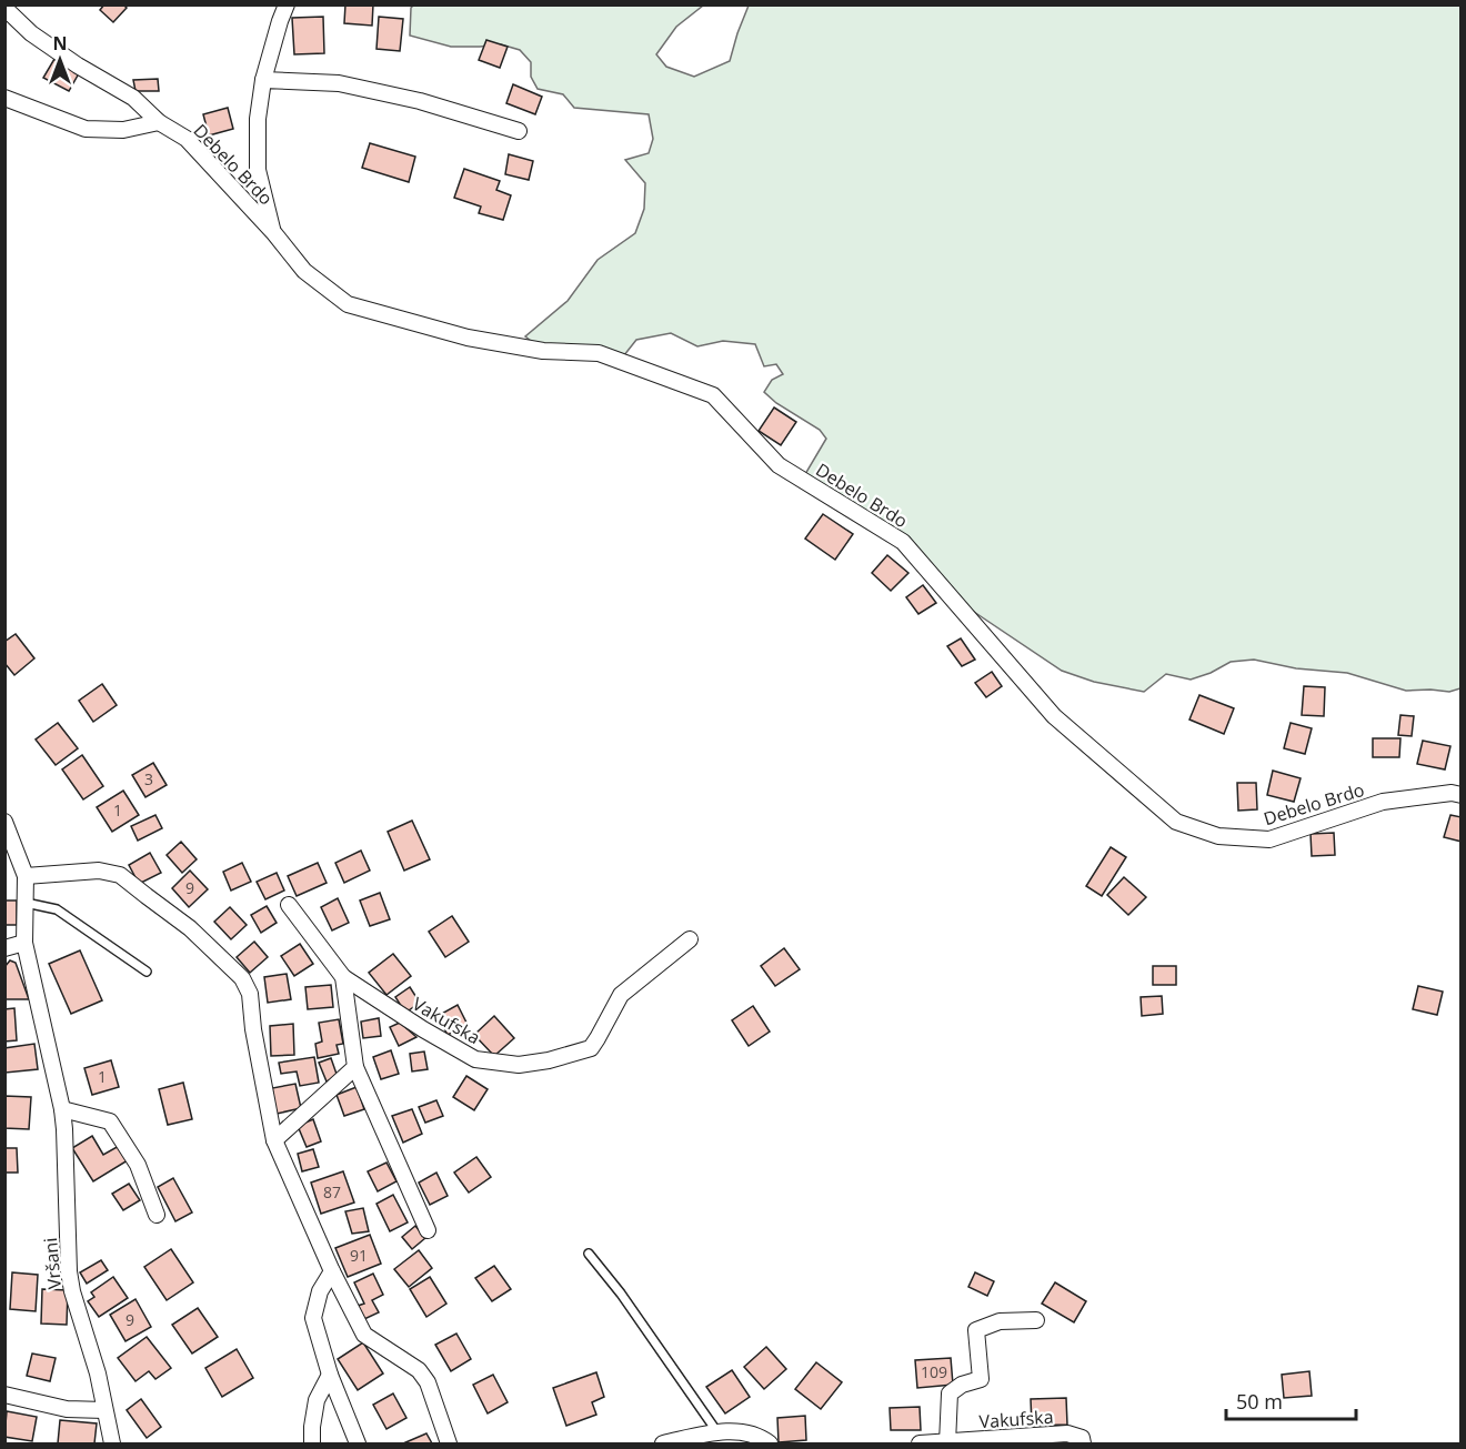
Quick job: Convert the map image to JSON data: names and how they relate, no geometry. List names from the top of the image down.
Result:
{
  "streets": {
    "street": ["Debelo Brdo", "Vakufska", "Vršani"]
  },
  "house_numbers": [
    "3",
    "1",
    "9",
    "1",
    "87",
    "91",
    "9",
    "109"
  ],
  "scale_bar": "50 m",
  "north": "top"
}
